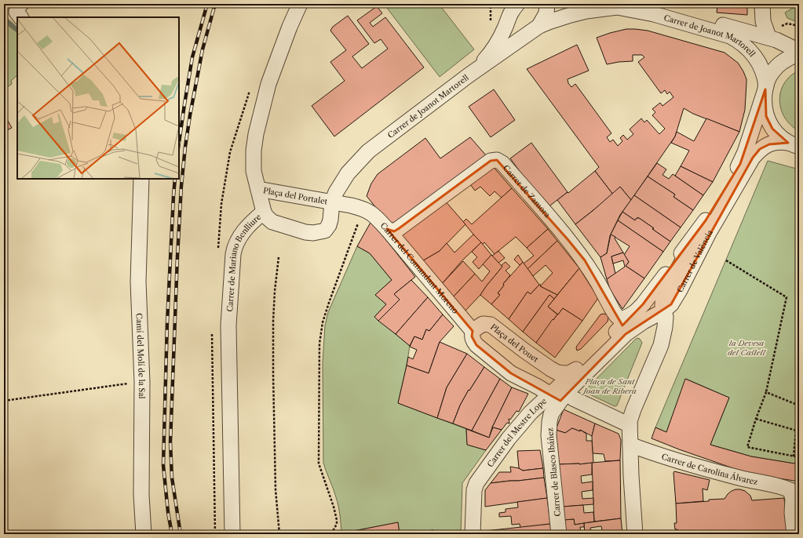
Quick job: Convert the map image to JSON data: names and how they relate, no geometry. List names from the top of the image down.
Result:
{
  "streets": {
    "street": [
      "Carrer de Joanot Martorell",
      "Carrer de Zamora",
      "Plaça del Portalet",
      "Carrer de València",
      "Carrer de Mariano Benlliure",
      "Carrer del Comandant Moreno",
      "Plaça del Pouet",
      "Camí del Molí de la Sal",
      "Carrer del Mestre Lope",
      "Carrer de Carolina Álvarez",
      "Carrer de Blasco Ibáñez"
    ]
  },
  "crossings": [
    ["Carrer de Joanot Martorell", "Plaça del Portalet"],
    ["Carrer de Joanot Martorell", "Carrer de València"],
    ["Carrer de Zamora", "Carrer del Comandant Moreno"],
    ["Plaça del Portalet", "Carrer de Mariano Benlliure"],
    ["Plaça del Portalet", "Carrer del Comandant Moreno"],
    ["Carrer de València", "Carrer del Mestre Lope"],
    ["Carrer de València", "Carrer de Blasco Ibáñez"],
    ["Carrer del Comandant Moreno", "Plaça del Pouet"],
    ["Plaça del Pouet", "Carrer del Mestre Lope"],
    ["Carrer del Mestre Lope", "Carrer de Blasco Ibáñez"]
  ],
  "parks": ["la Devesa del Castell", "Plaça de Sant Joan de Ribera"]
}
